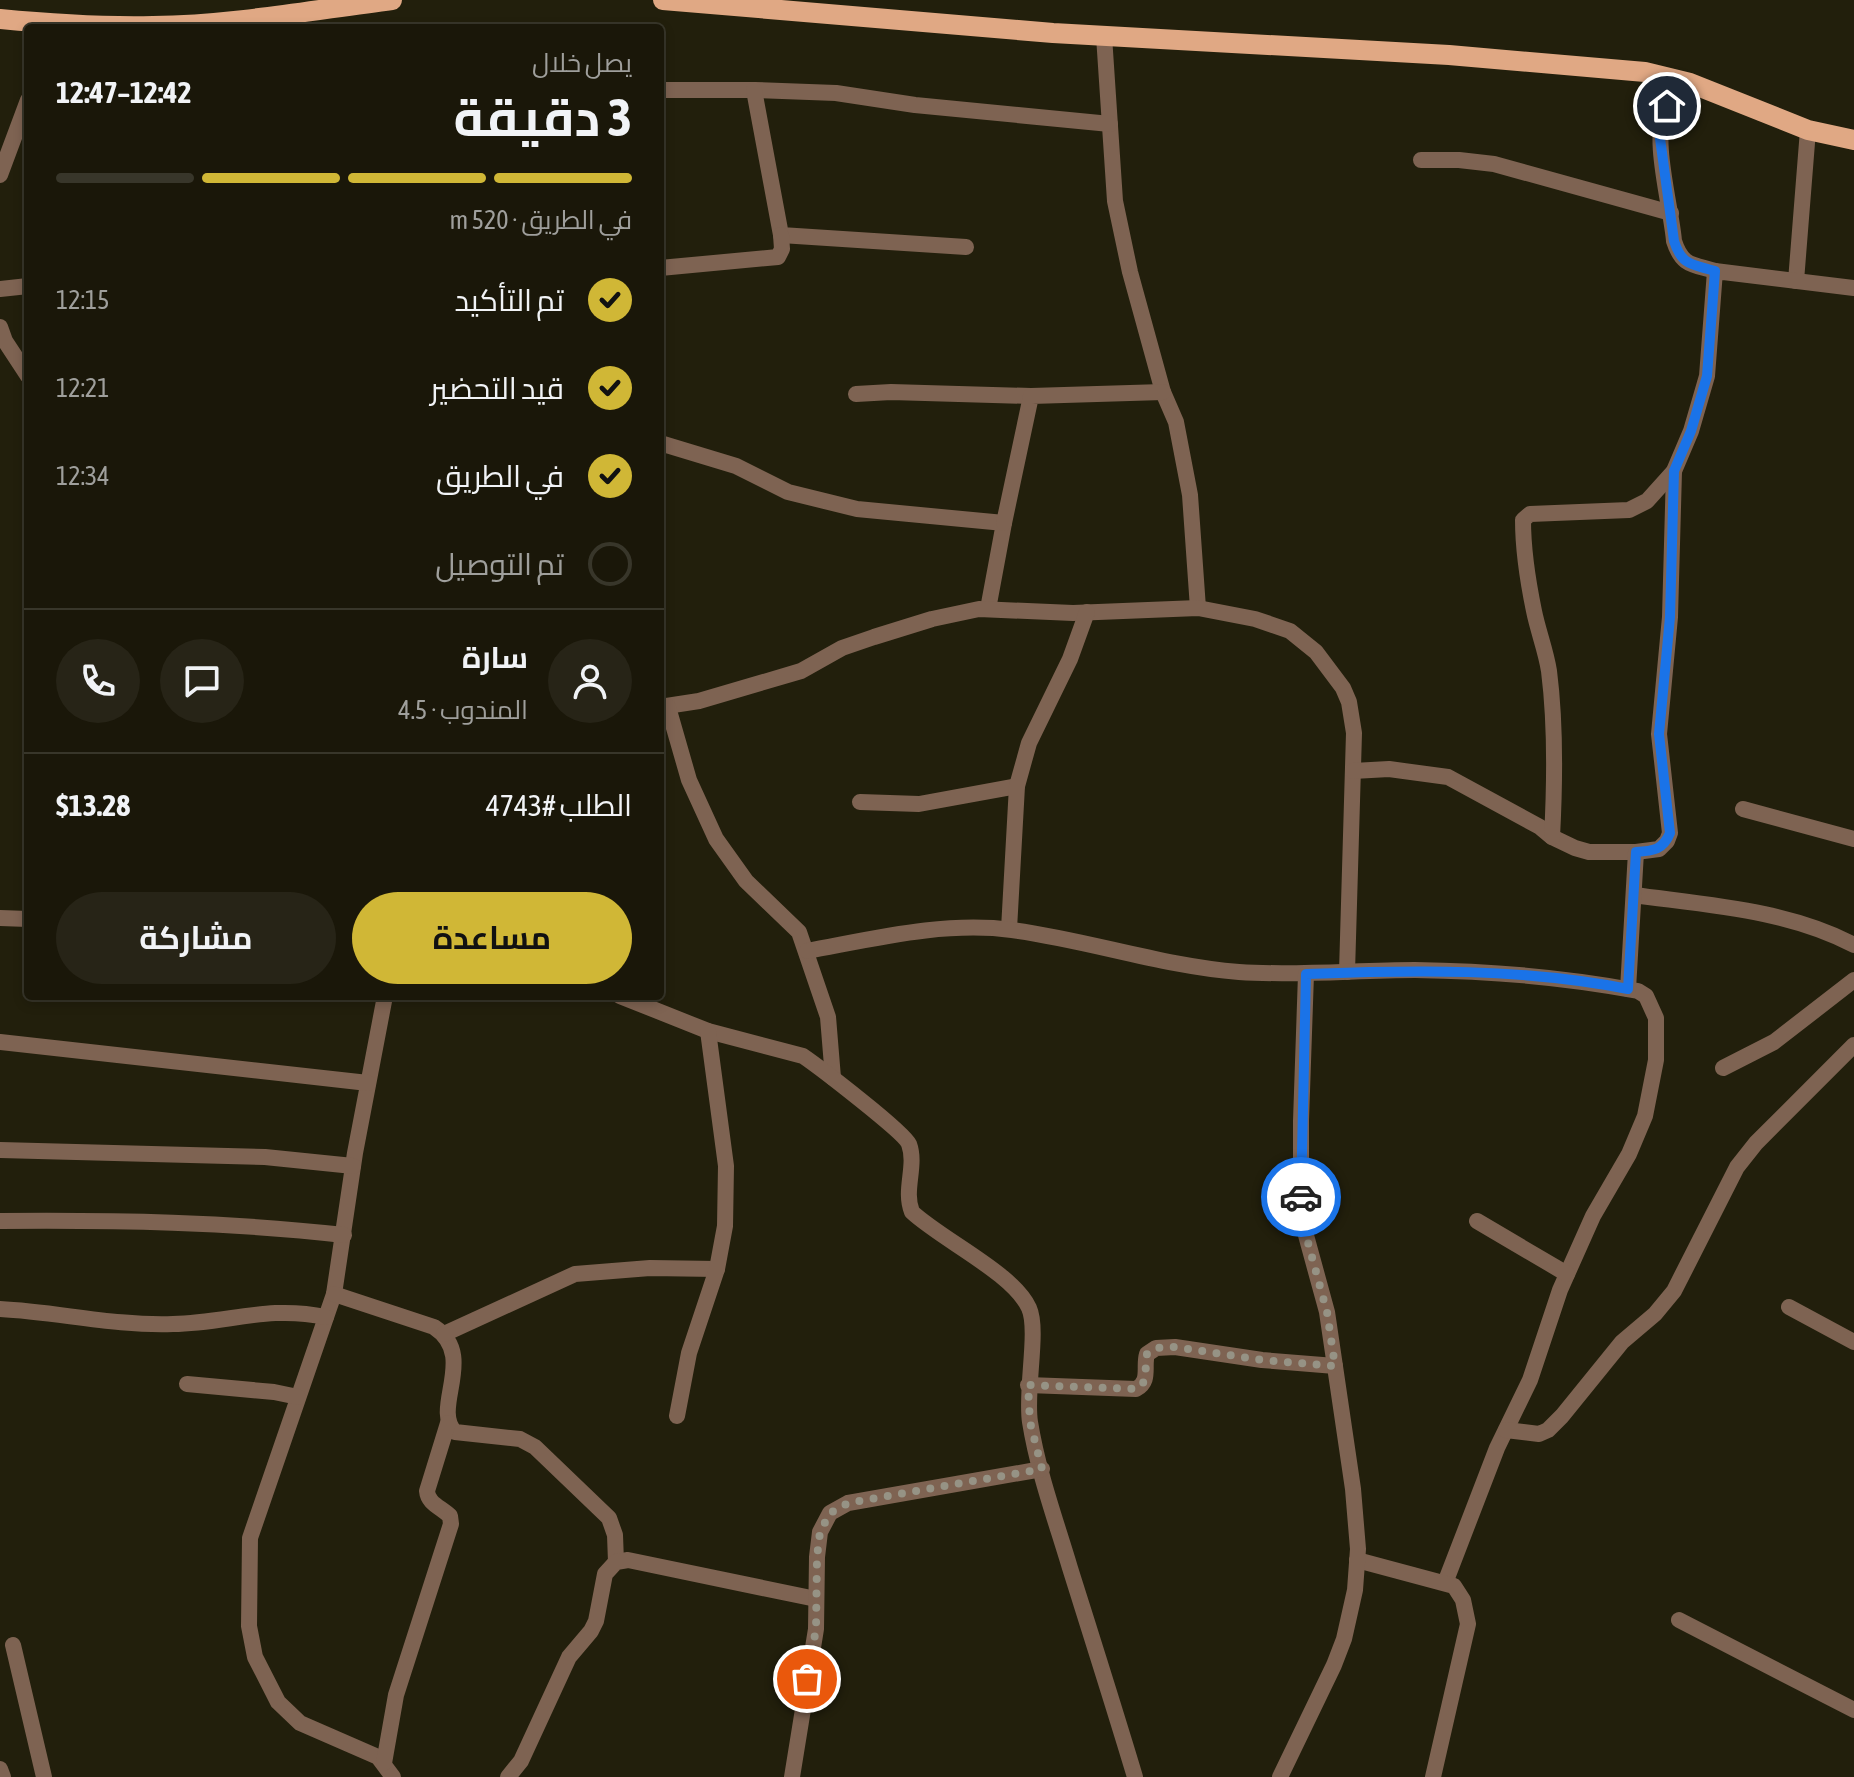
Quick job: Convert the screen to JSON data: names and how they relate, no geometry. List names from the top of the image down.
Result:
{
  "page": {
    "heading": ["3 دقيقة", "يصل خلال", "12:42–12:47"],
    "panel": [
      "سارة",
      "المندوب · 4.5",
      "الطلب #4743",
      "$13.28"
    ],
    "bar": "في الطريق · 520 m",
    "list": [
      ["تم التأكيد", "12:15"],
      ["قيد التحضير", "12:21"],
      ["في الطريق", "12:34"],
      "تم التوصيل"
    ],
    "buttons": ["مساعدة", "مشاركة"]
  }
}
